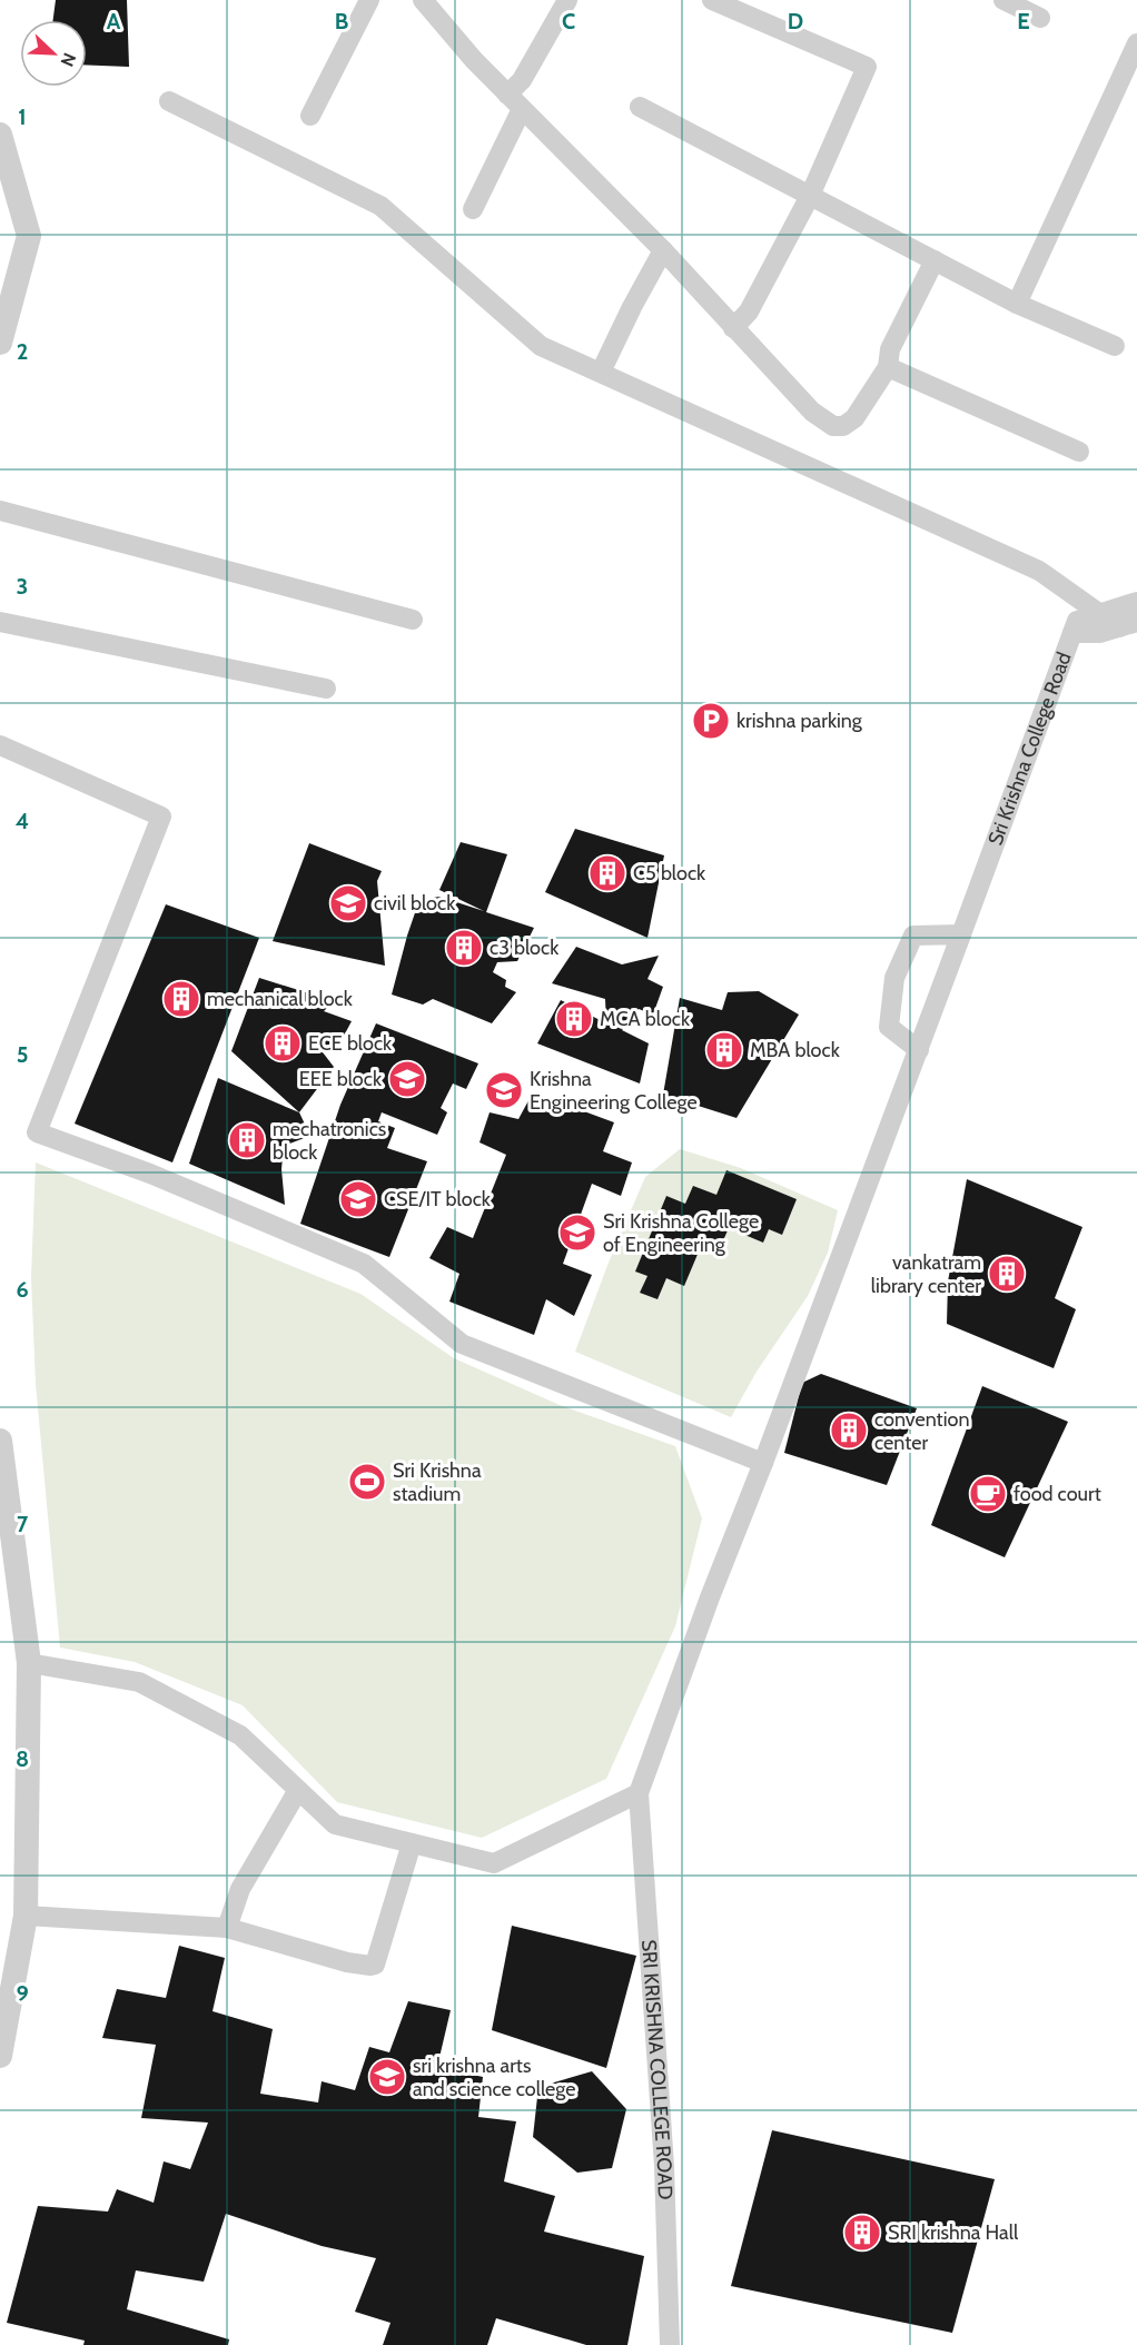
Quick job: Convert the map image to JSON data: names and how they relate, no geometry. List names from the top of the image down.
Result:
{
  "streets": {
    "street": ["Sri Krishna College Road", "SRI KRISHNA COLLEGE ROAD"]
  },
  "crossings": [
    ["Sri Krishna College Road", "SRI KRISHNA COLLEGE ROAD"]
  ],
  "places": {
    "parking": ["krishna parking"],
    "building": [
      "C5 block",
      "c3 block",
      "mechanical block",
      "MCA block",
      "ECE block",
      "MBA block",
      "mechatronics block",
      "vankatram library center",
      "convention center",
      "SRI krishna Hall"
    ],
    "school or university": [
      "civil block",
      "EEE block",
      "Krishna Engineering College",
      "CSE/IT block",
      "Sri Krishna College of Engineering",
      "sri krishna arts and science college"
    ],
    "sports": ["Sri Krishna stadium"],
    "cafe": ["food court"]
  },
  "north": "bottom right",
  "grid": {
    "columns": [
      "A",
      "B",
      "C",
      "D",
      "E"
    ],
    "rows": [
      "1",
      "2",
      "3",
      "4",
      "5",
      "6",
      "7",
      "8",
      "9"
    ]
  }
}
